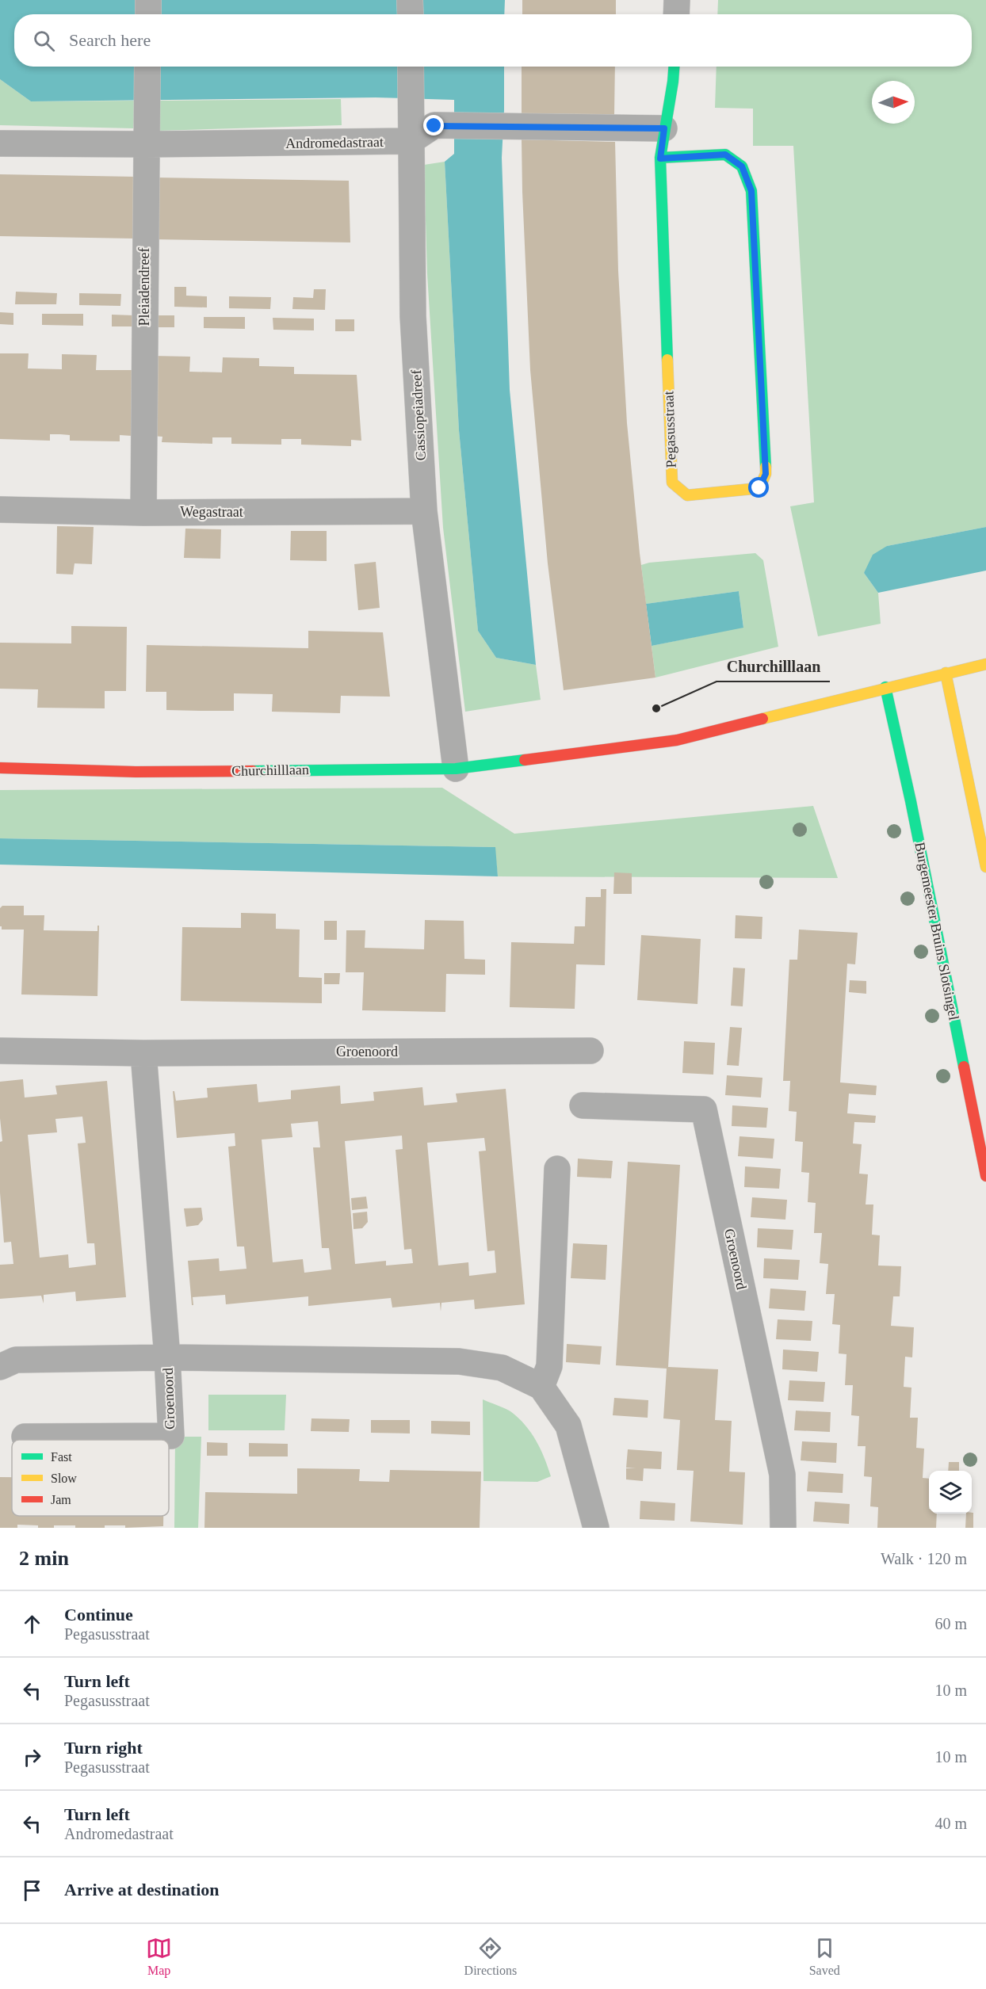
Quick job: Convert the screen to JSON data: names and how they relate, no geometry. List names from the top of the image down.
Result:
{
  "streets": {
    "street": [
      "Andromedastraat",
      "Pleiadendreef",
      "Cassiopeiadreef",
      "Pegasusstraat",
      "Wegastraat",
      "Churchilllaan",
      "Burgemeester Bruins Slotsingel",
      "Groenoord"
    ]
  },
  "crossings": [
    ["Andromedastraat", "Pleiadendreef"],
    ["Andromedastraat", "Cassiopeiadreef"],
    ["Pleiadendreef", "Wegastraat"],
    ["Cassiopeiadreef", "Wegastraat"],
    ["Cassiopeiadreef", "Churchilllaan"],
    ["Churchilllaan", "Burgemeester Bruins Slotsingel"]
  ],
  "places": ["Churchilllaan"],
  "legend": ["Fast", "Slow", "Jam"],
  "north": "right",
  "page": {
    "search": "Search here",
    "heading": ["2 min", "Walk · 120 m"],
    "list": [
      ["Continue", "Pegasusstraat", "60 m"],
      ["Turn left", "Pegasusstraat", "10 m"],
      ["Turn right", "Pegasusstraat", "10 m"],
      ["Turn left", "Andromedastraat", "40 m"],
      "Arrive at destination"
    ],
    "nav": ["Map", "Directions", "Saved"]
  }
}
